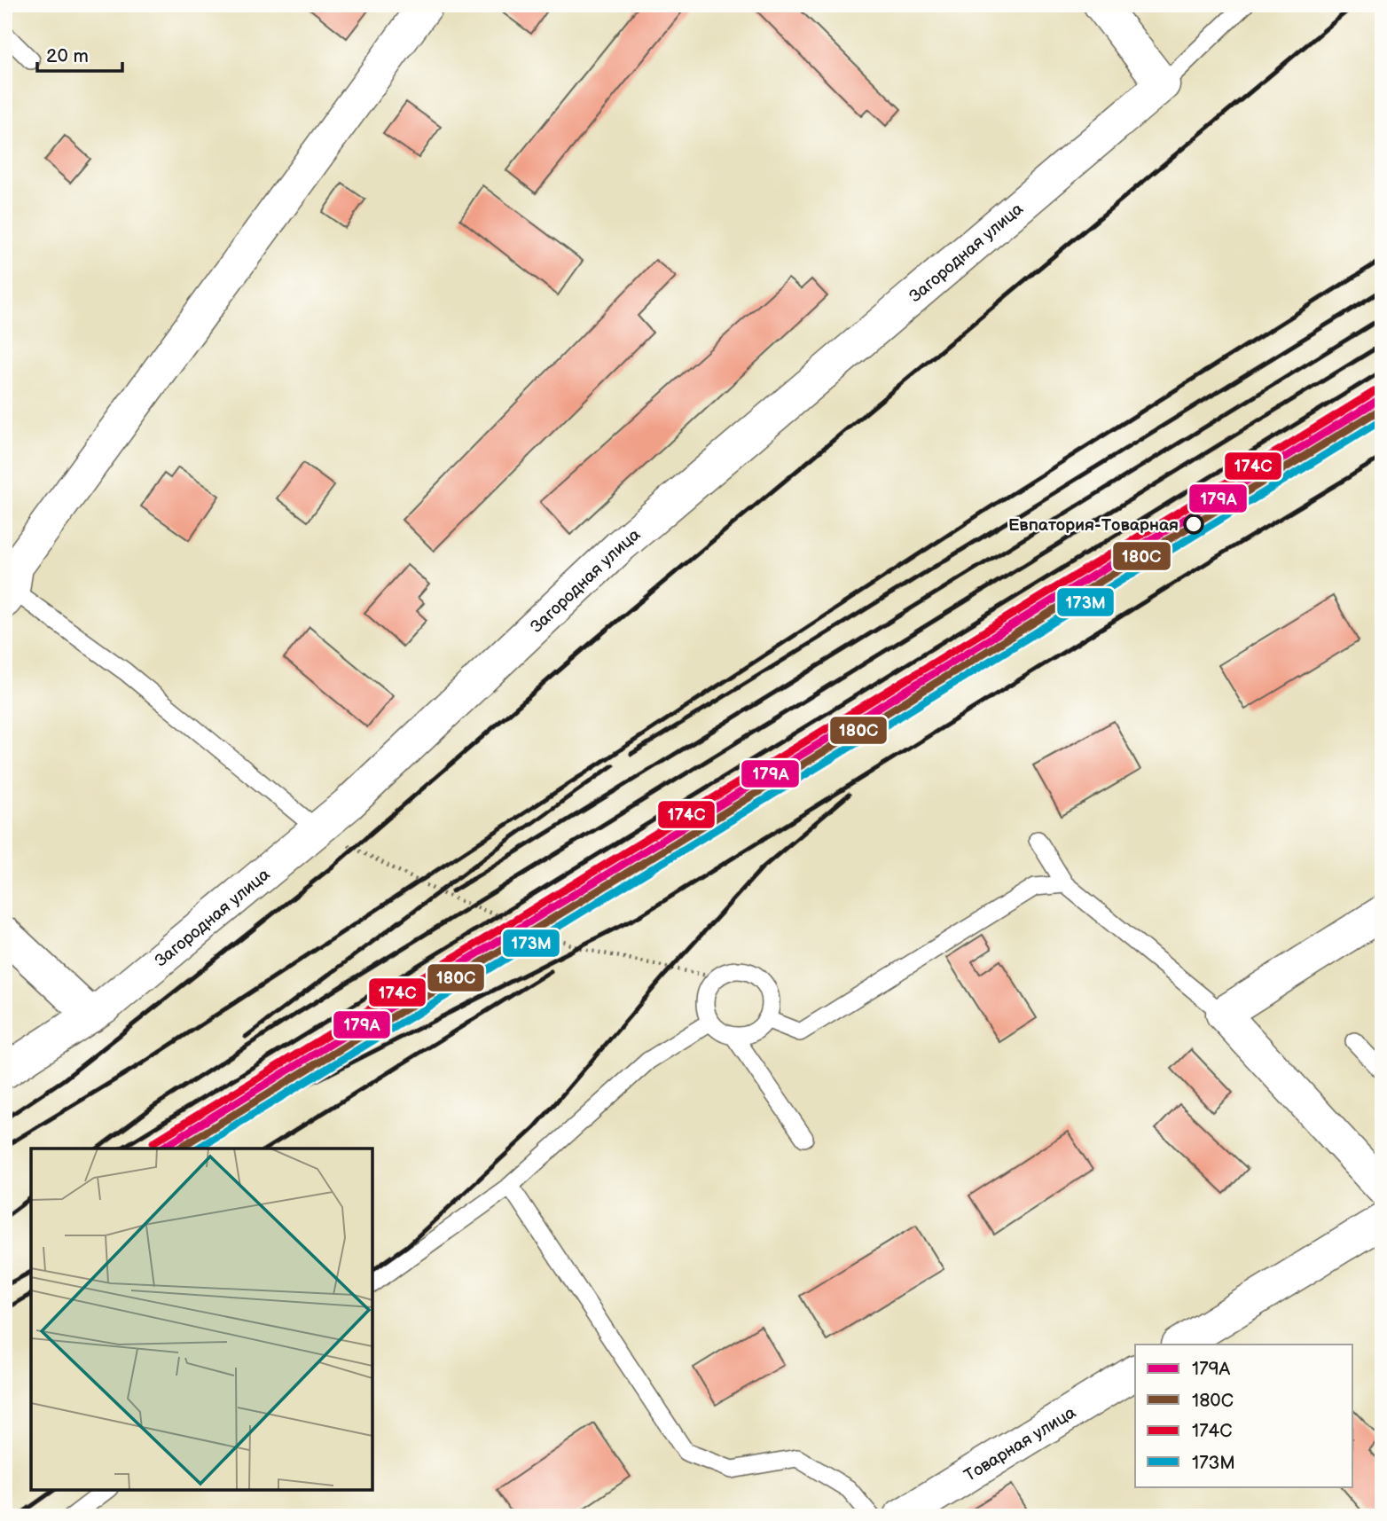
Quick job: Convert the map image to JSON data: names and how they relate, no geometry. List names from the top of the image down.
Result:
{
  "streets": {
    "street": ["Загородная улица", "Товарная улица"]
  },
  "places": ["Евпатория-Товарная"],
  "lines": [
    "transit line 174С",
    "transit line 179А",
    "transit line 180С",
    "transit line 173М"
  ],
  "legend": [
    "179А",
    "180С",
    "174С",
    "173М"
  ],
  "scale_bar": "20 m"
}
